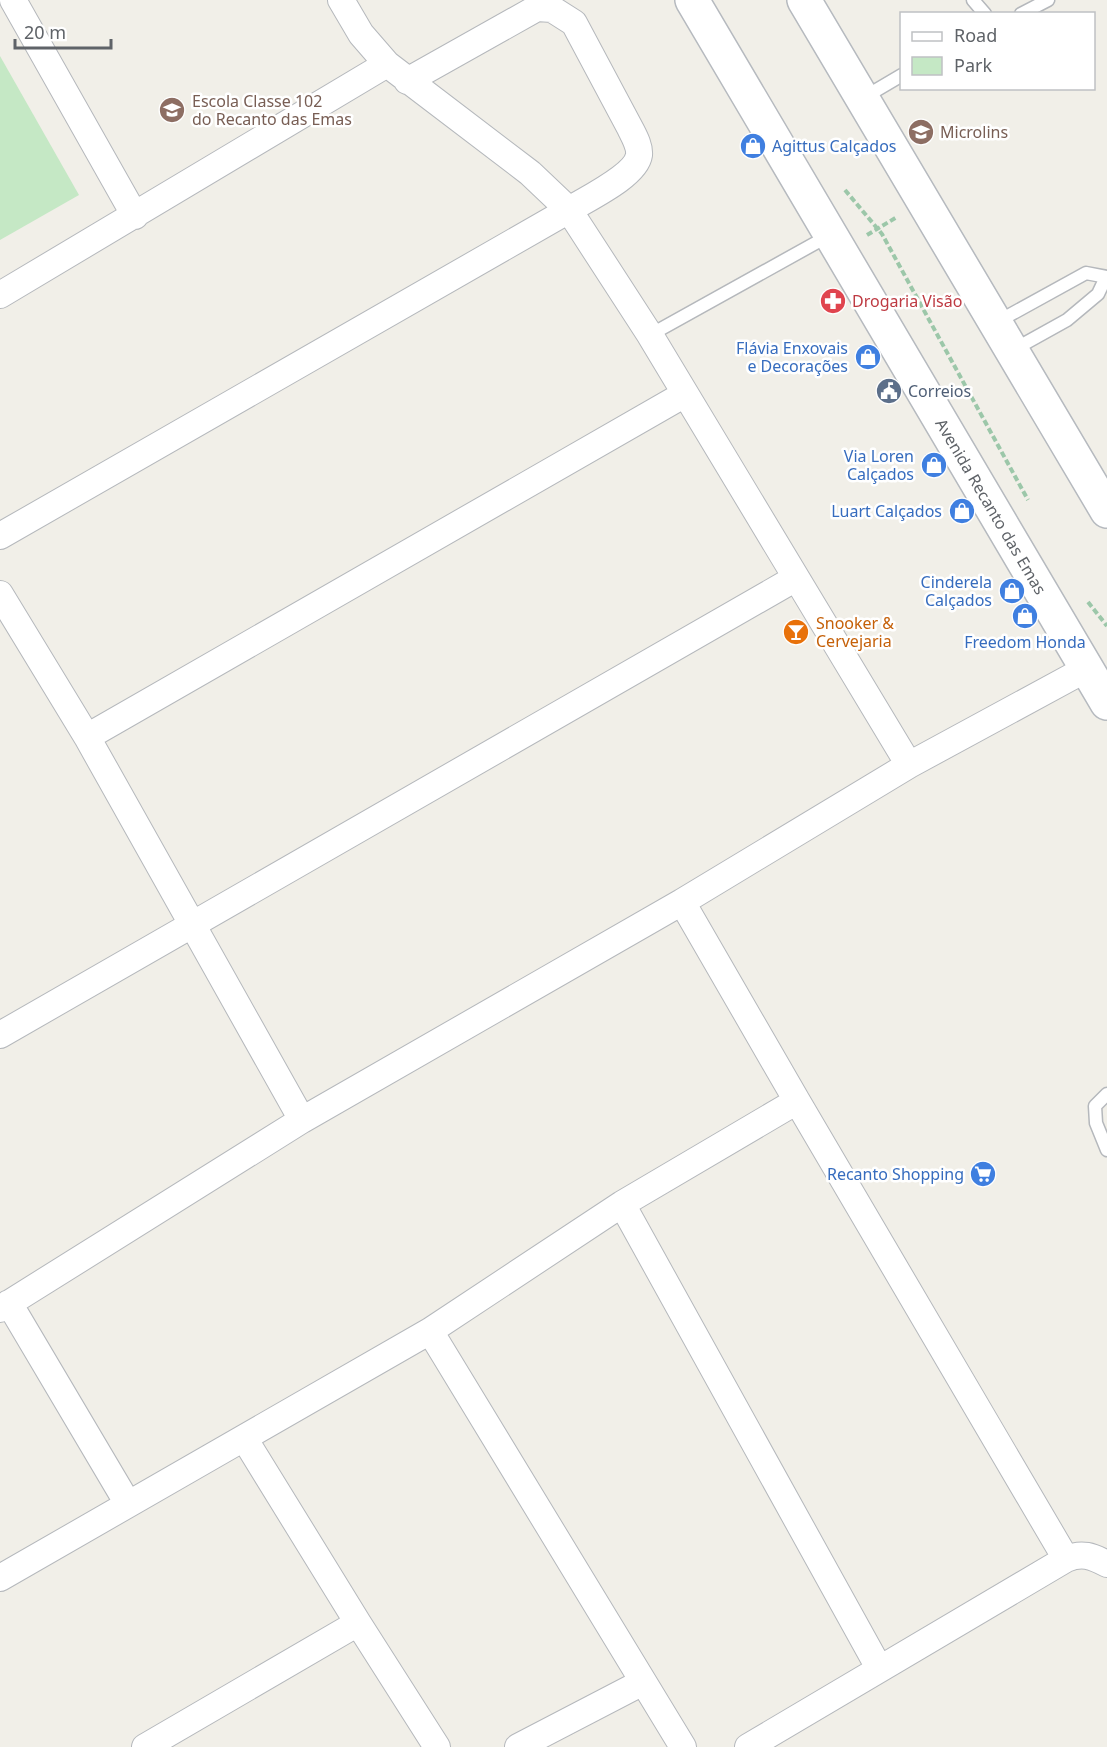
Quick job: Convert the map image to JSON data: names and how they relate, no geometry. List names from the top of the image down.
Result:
{
  "streets": {
    "main road": ["Avenida Recanto das Emas"]
  },
  "places": {
    "school or university": ["Escola Classe 102 do Recanto das Emas", "Microlins"],
    "shop": [
      "Agittus Calçados",
      "Flávia Enxovais e Decorações",
      "Via Loren Calçados",
      "Luart Calçados",
      "Cinderela Calçados",
      "Freedom Honda"
    ],
    "pharmacy": ["Drogaria Visão"],
    "public building": ["Correios"],
    "bar": ["Snooker & Cervejaria"],
    "supermarket": ["Recanto Shopping"]
  },
  "legend": ["Road", "Park"],
  "scale_bar": "20 m"
}
